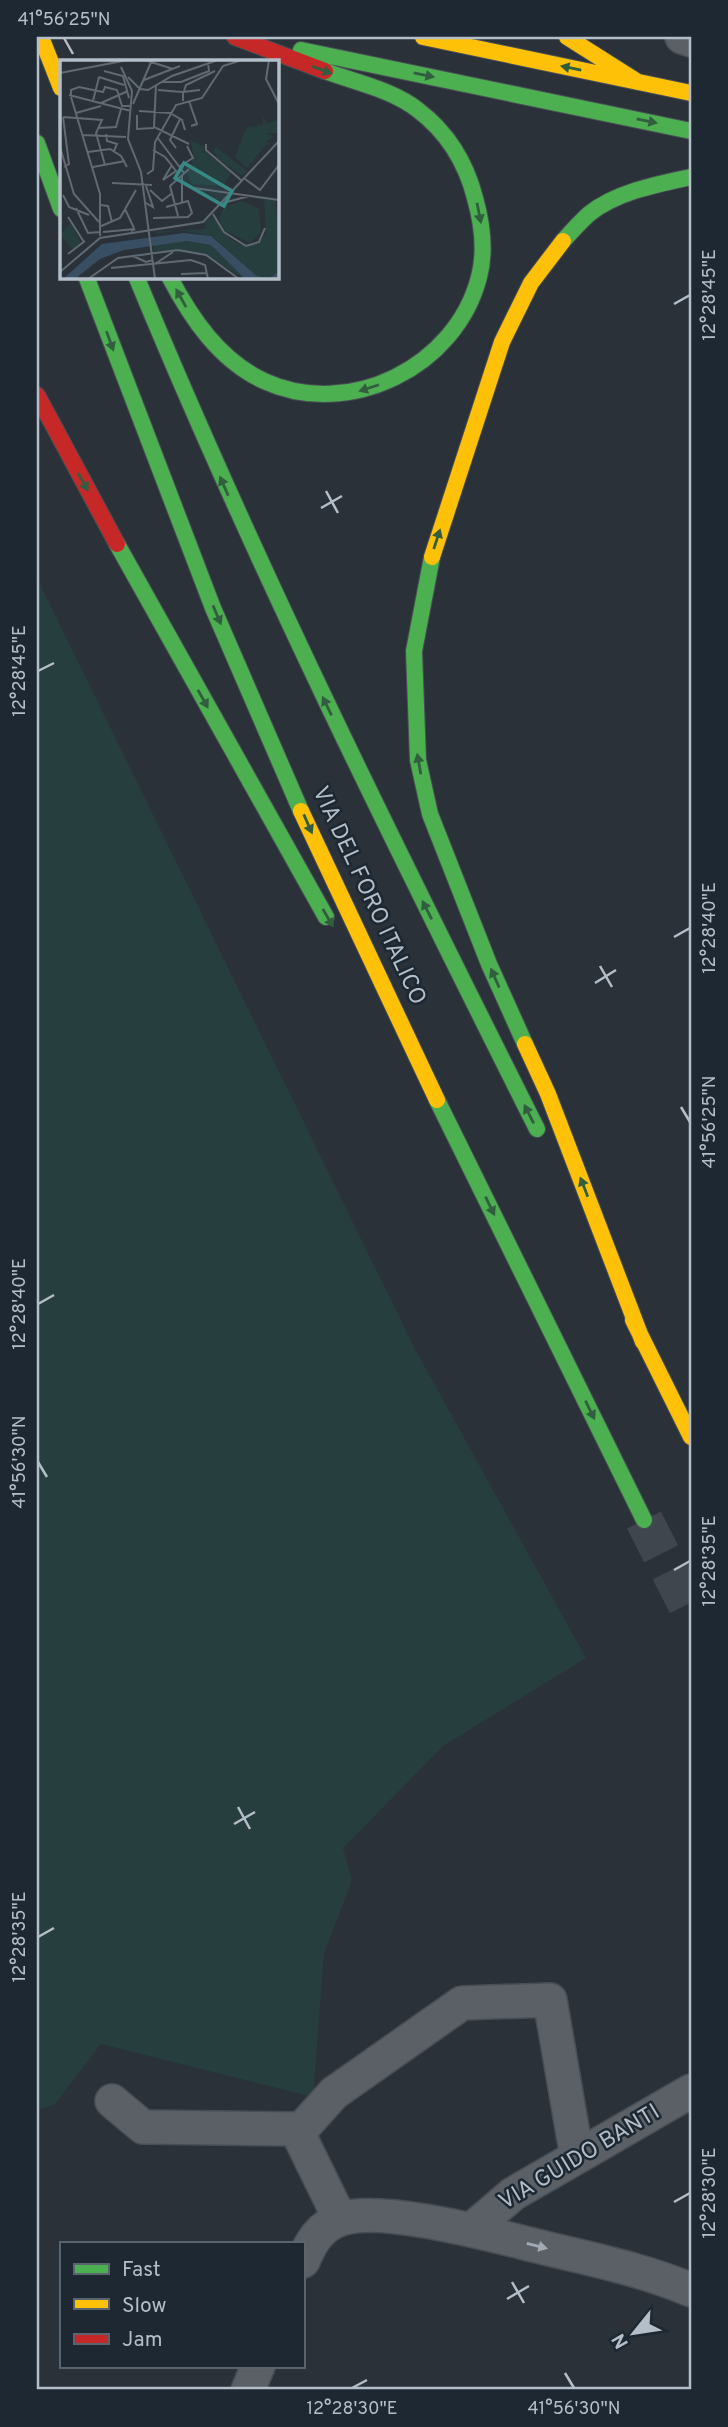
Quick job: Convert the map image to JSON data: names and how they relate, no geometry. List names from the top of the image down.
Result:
{
  "streets": {
    "main road": ["VIA DEL FORO ITALICO"],
    "street": ["VIA GUIDO BANTI"]
  },
  "legend": ["Fast", "Slow", "Jam"],
  "north": "bottom left",
  "coordinates": [
    "41°56'25\"N",
    "12°28'45\"E",
    "12°28'40\"E",
    "41°56'30\"N",
    "12°28'35\"E",
    "12°28'30\"E"
  ]
}
